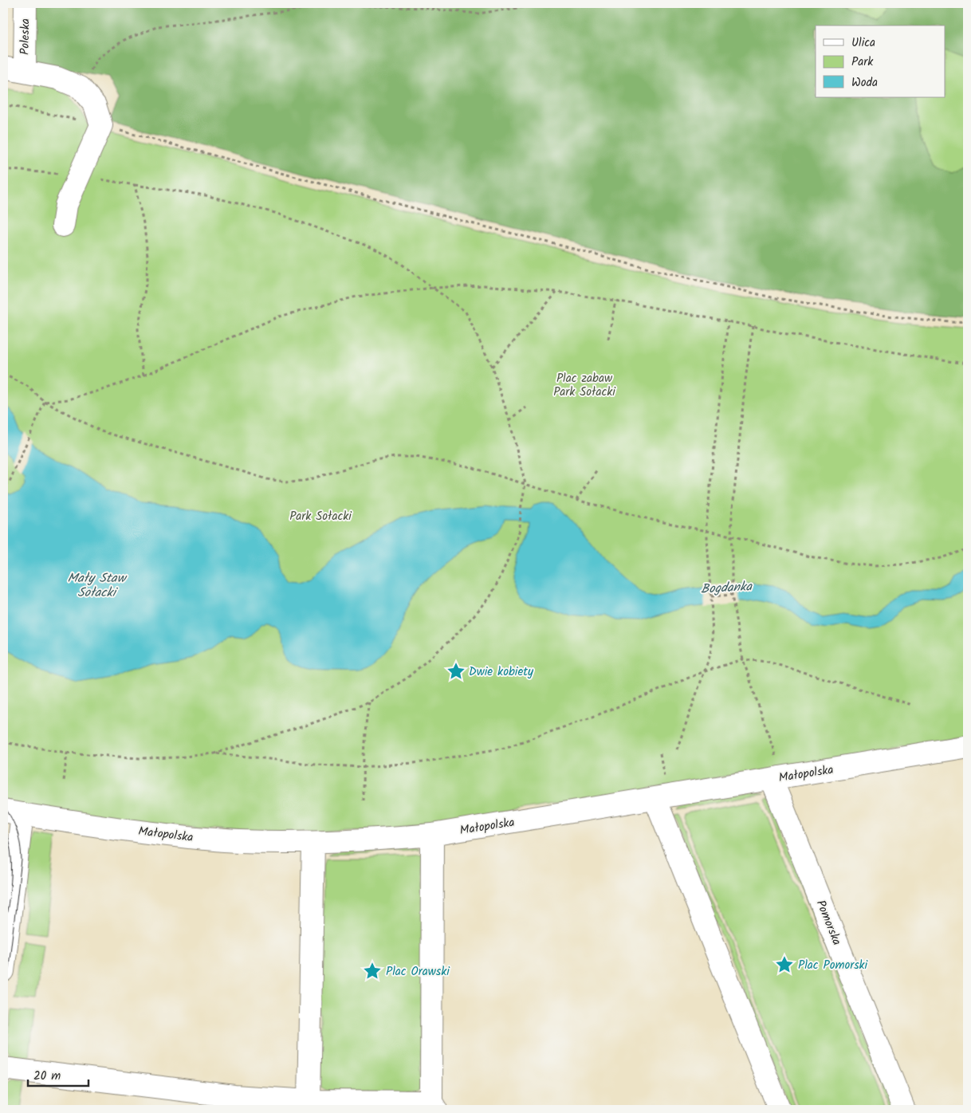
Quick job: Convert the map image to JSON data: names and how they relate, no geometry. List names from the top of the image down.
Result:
{
  "streets": {
    "street": ["Poleska", "Małopolska", "Pomorska"]
  },
  "crossings": [
    ["Małopolska", "Pomorska"]
  ],
  "water": ["Mały Staw Sołacki", "Bogdanka"],
  "parks": ["Plac zabaw Park Sołacki", "Park Sołacki"],
  "places": {
    "place": ["Dwie kobiety", "Plac Pomorski", "Plac Orawski"]
  },
  "legend": ["Ulica", "Park", "Woda"],
  "scale_bar": "20 m"
}
